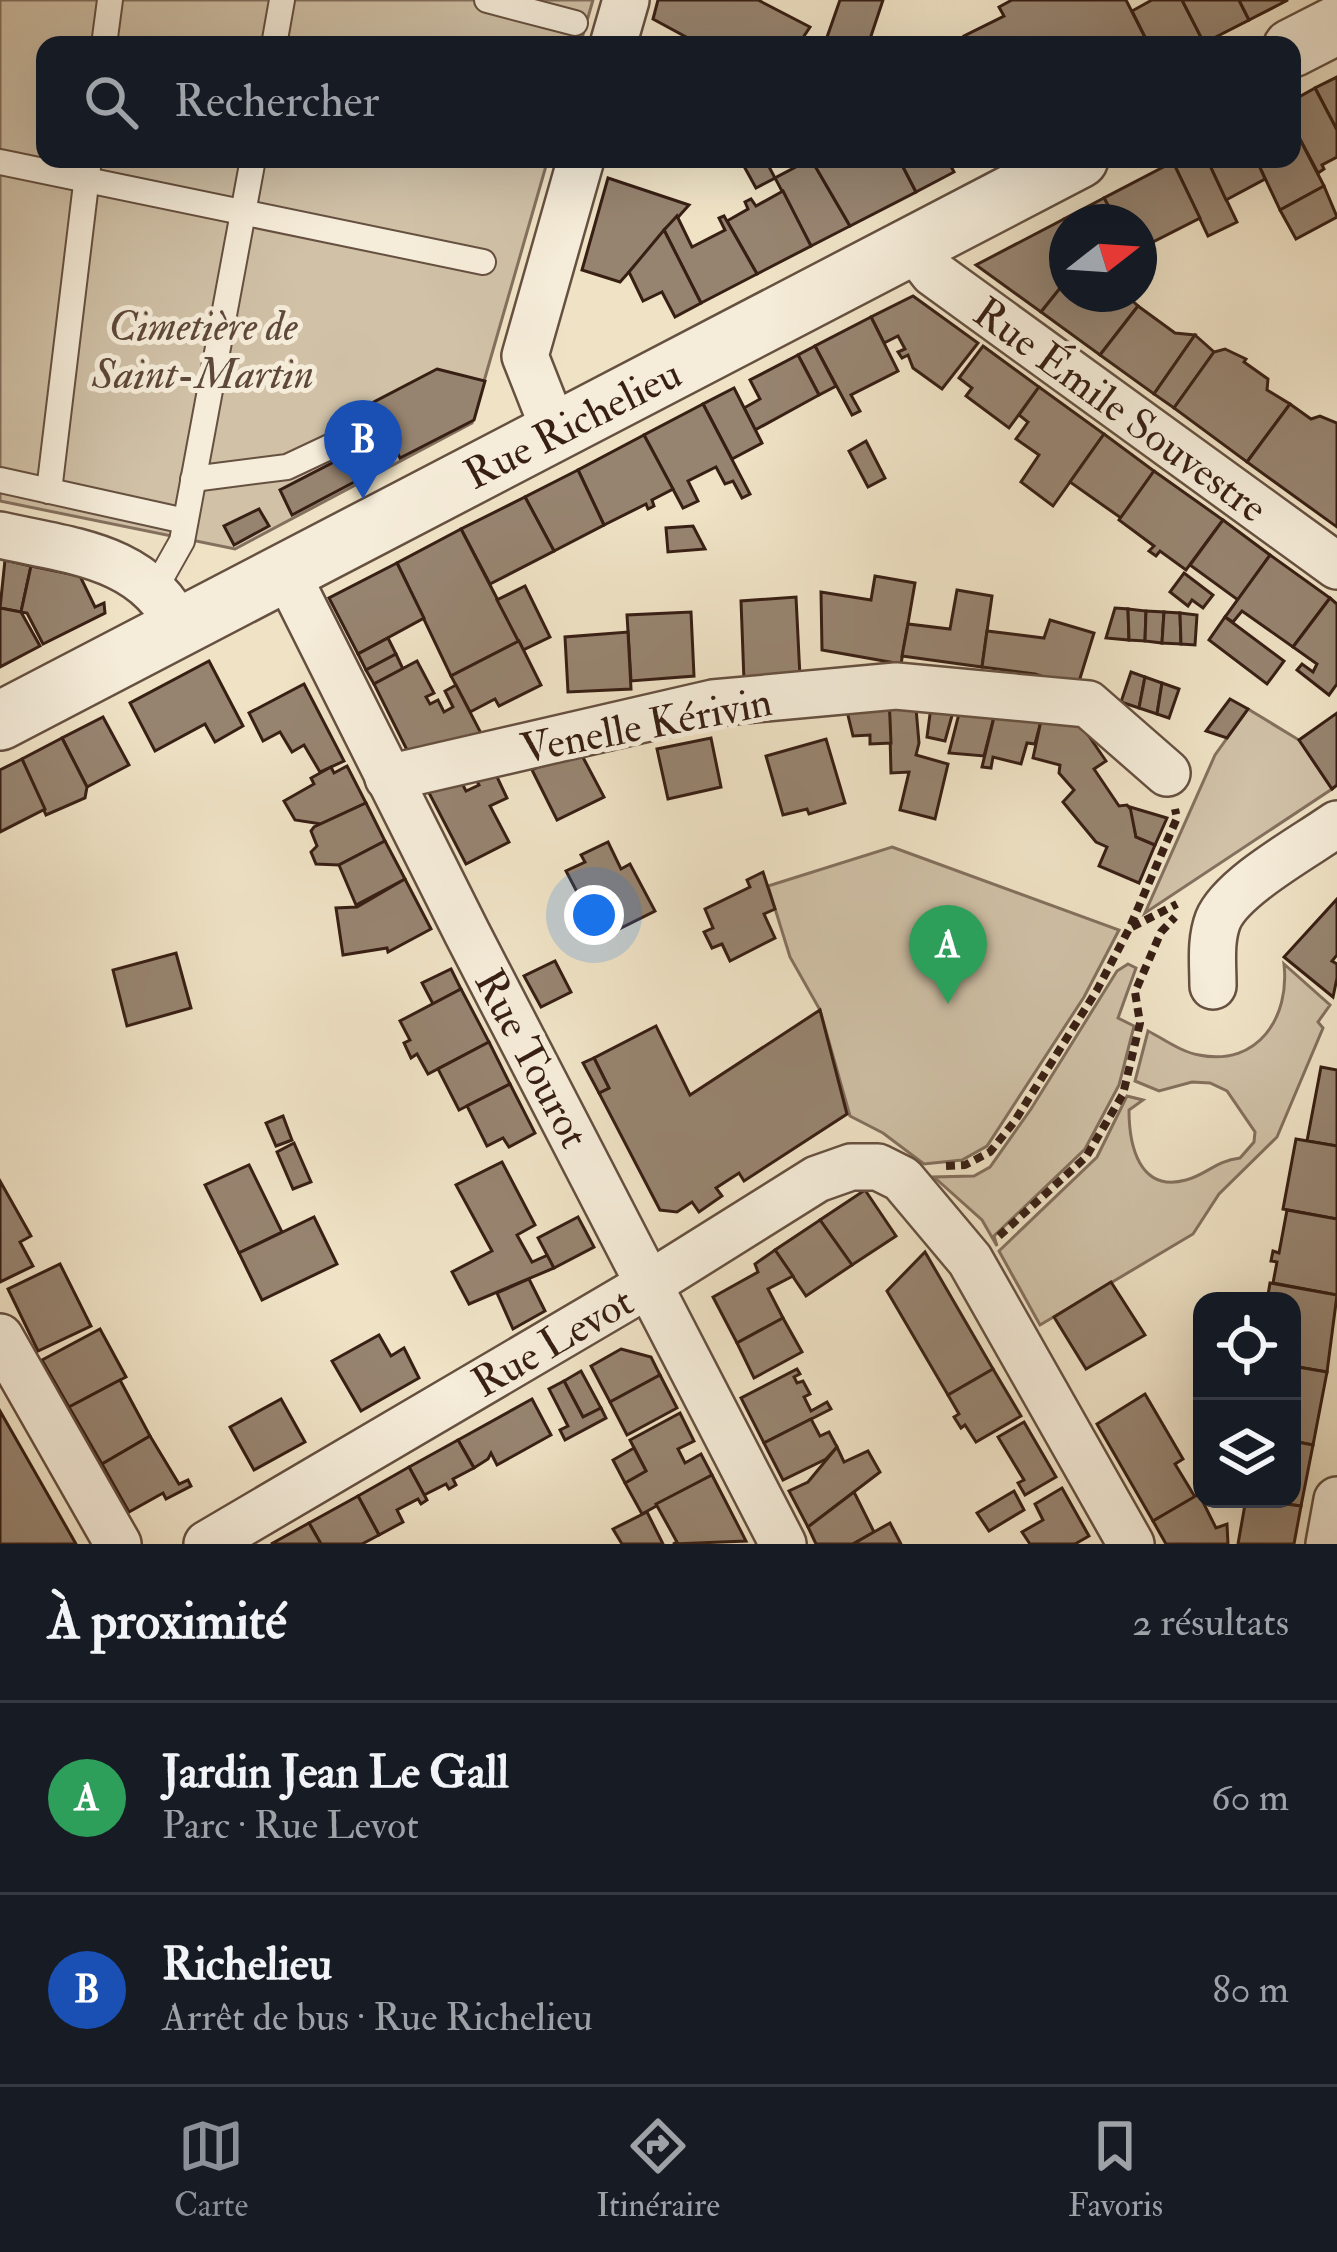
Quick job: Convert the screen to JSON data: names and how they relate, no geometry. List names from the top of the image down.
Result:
{
  "streets": {
    "street": [
      "Rue Émile Souvestre",
      "Rue Richelieu",
      "Venelle Kérivin",
      "Rue Tourot",
      "Rue Levot"
    ]
  },
  "crossings": [
    ["Rue Émile Souvestre", "Rue Richelieu"],
    ["Rue Richelieu", "Rue Tourot"],
    ["Venelle Kérivin", "Rue Tourot"],
    ["Rue Tourot", "Rue Levot"]
  ],
  "parks": ["Cimetière de Saint-Martin"],
  "north": "right",
  "page": {
    "search": "Rechercher",
    "pins": ["B", "A"],
    "heading": ["À proximité", "2 résultats"],
    "list": [
      {
        "mark": "A",
        "name": "Jardin Jean Le Gall",
        "note": "Parc · Rue Levot",
        "value": "60 m"
      },
      {
        "mark": "B",
        "name": "Richelieu",
        "note": "Arrêt de bus · Rue Richelieu",
        "value": "80 m"
      }
    ],
    "nav": ["Carte", "Itinéraire", "Favoris"]
  }
}
